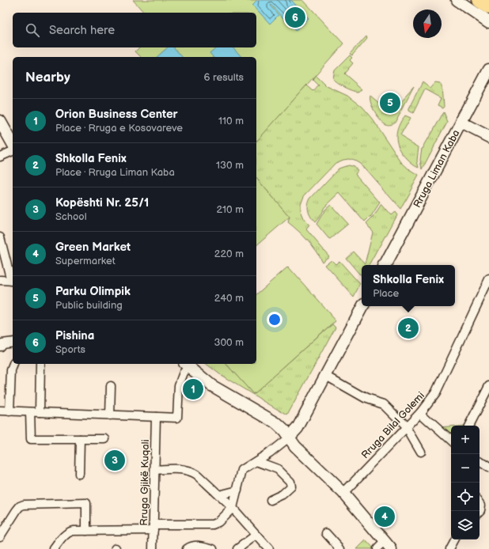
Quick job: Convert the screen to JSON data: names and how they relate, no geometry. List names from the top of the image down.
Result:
{
  "streets": {
    "street": ["Rruga Liman Kaba", "Rruga Bilal Golemi", "Rruga Gjikë Kuqali"]
  },
  "north": "bottom",
  "page": {
    "pins": [
      "6",
      "5",
      "2",
      "1",
      "3",
      "4"
    ],
    "search": "Search here",
    "heading": ["Nearby", "6 results"],
    "list": [
      {
        "mark": "1",
        "name": "Orion Business Center",
        "note": "Place · Rruga e Kosovareve",
        "value": "110 m"
      },
      {
        "mark": "2",
        "name": "Shkolla Fenix",
        "note": "Place · Rruga Liman Kaba",
        "value": "130 m"
      },
      {
        "mark": "3",
        "name": "Kopështi Nr. 25/1",
        "note": "School",
        "value": "210 m"
      },
      {
        "mark": "4",
        "name": "Green Market",
        "note": "Supermarket",
        "value": "220 m"
      },
      {
        "mark": "5",
        "name": "Parku Olimpik",
        "note": "Public building",
        "value": "240 m"
      },
      {
        "mark": "6",
        "name": "Pishina",
        "note": "Sports",
        "value": "300 m"
      }
    ],
    "popup": ["Shkolla Fenix", "Place"],
    "map_buttons": ["+", "−"]
  }
}
